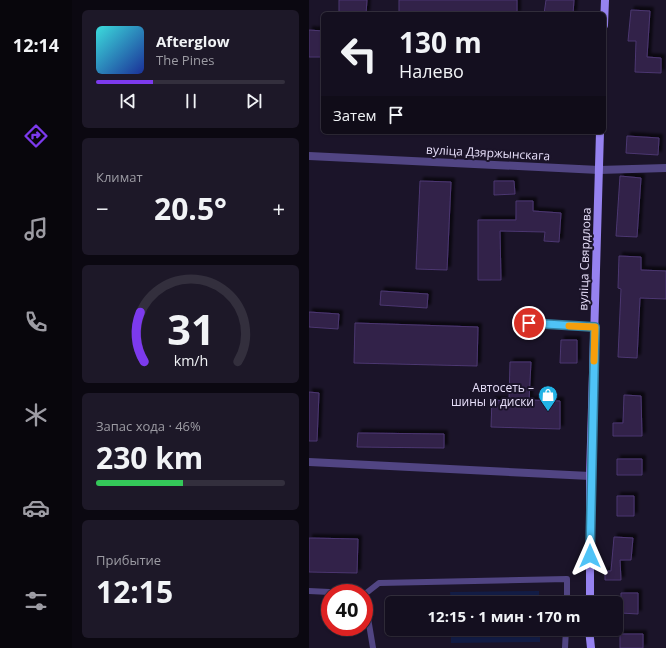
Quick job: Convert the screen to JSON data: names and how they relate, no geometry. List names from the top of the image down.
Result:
{
  "streets": {
    "street": ["вуліца Дзяржынскага", "вуліца Свярдлова"]
  },
  "crossings": [
    ["вуліца Дзяржынскага", "вуліца Свярдлова"]
  ],
  "places": {
    "shop": ["Автосеть – шины и диски"]
  },
  "page": {
    "tabs": "12:14",
    "turn": ["130 m", "Налево"],
    "song": ["Afterglow", "The Pines"],
    "then": "Затем",
    "tile": [
      "Климат",
      ["Запас хода · 46%", "230 km"],
      ["Прибытие", "12:15"]
    ],
    "heat": ["−", "20.5°", "+"],
    "limit": "40",
    "trip": "12:15 · 1 мин · 170 m",
    "gauge": ["31", "km/h"]
  }
}
